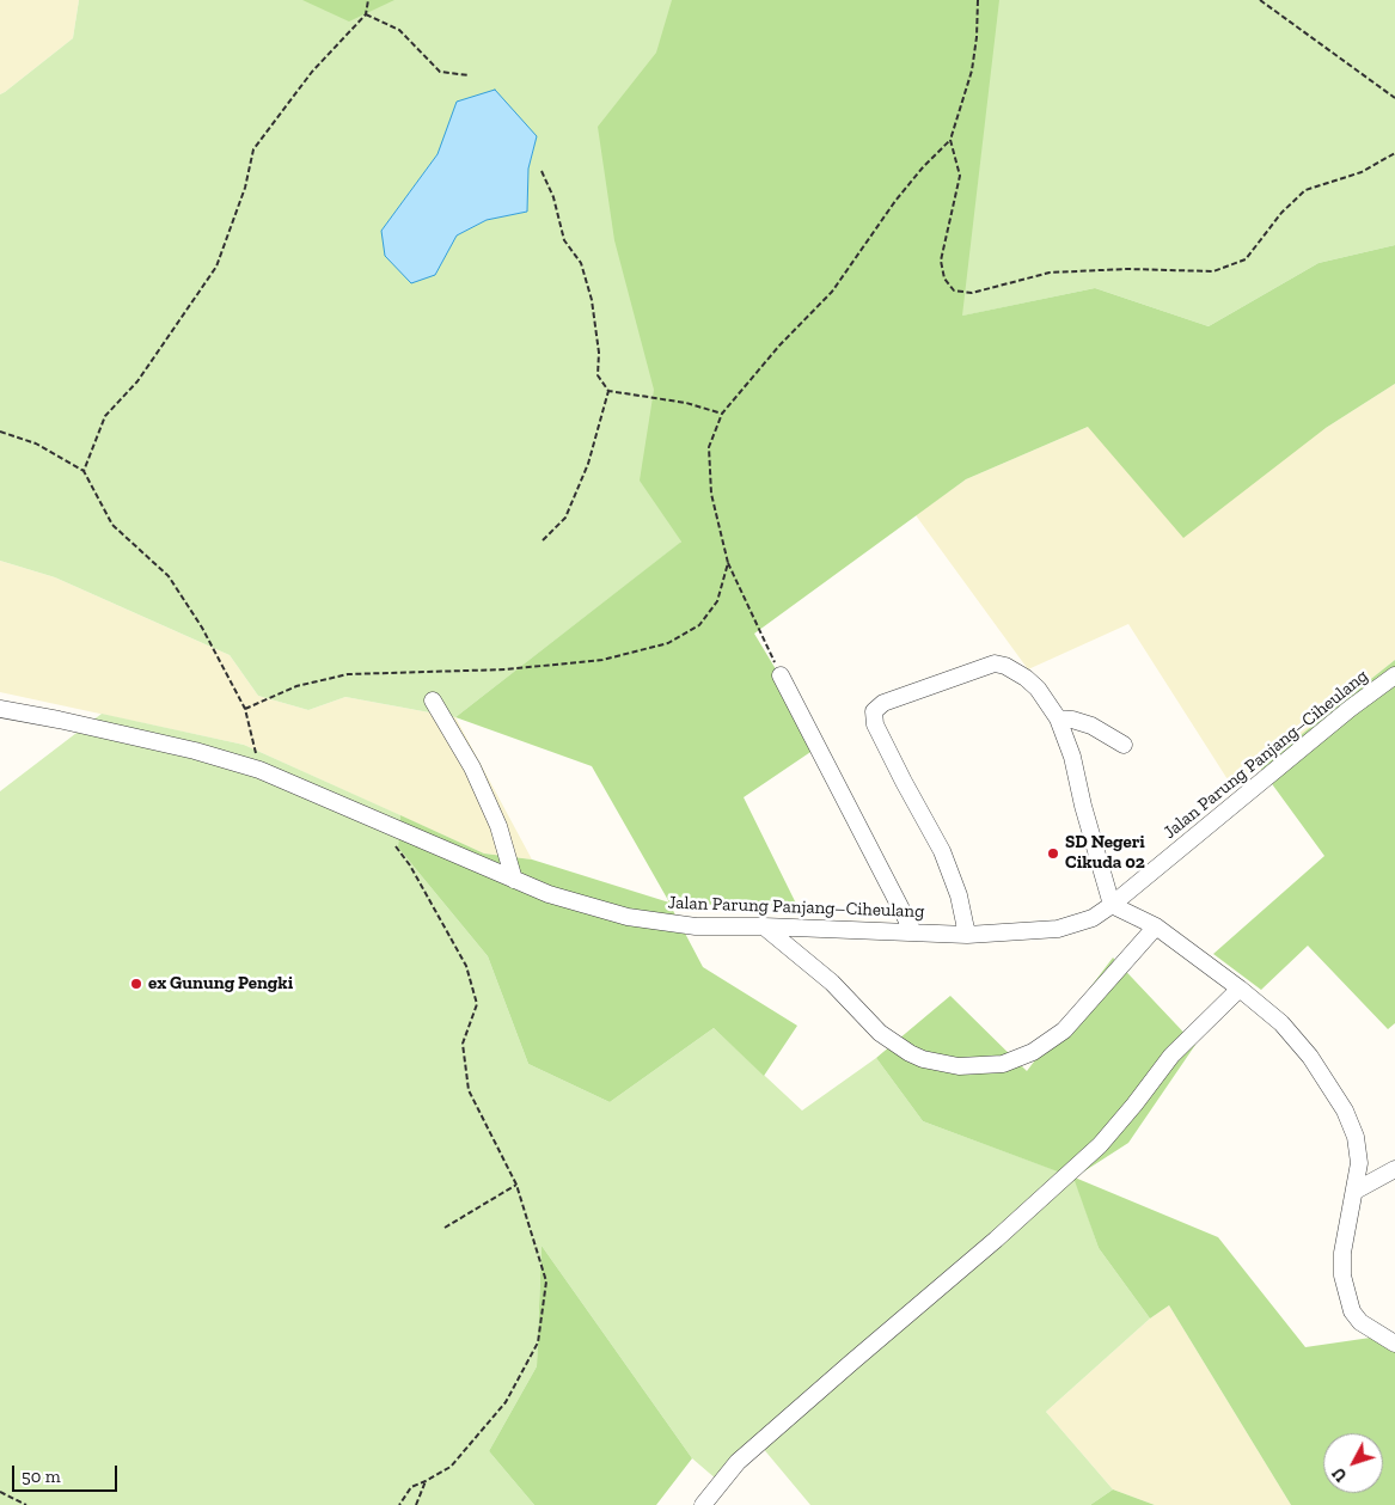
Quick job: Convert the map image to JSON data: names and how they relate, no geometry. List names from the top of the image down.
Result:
{
  "streets": {
    "street": ["Jalan Parung Panjang–Ciheulang"]
  },
  "places": ["SD Negeri Cikuda 02", "ex Gunung Pengki"],
  "scale_bar": "50 m",
  "north": "bottom left"
}
